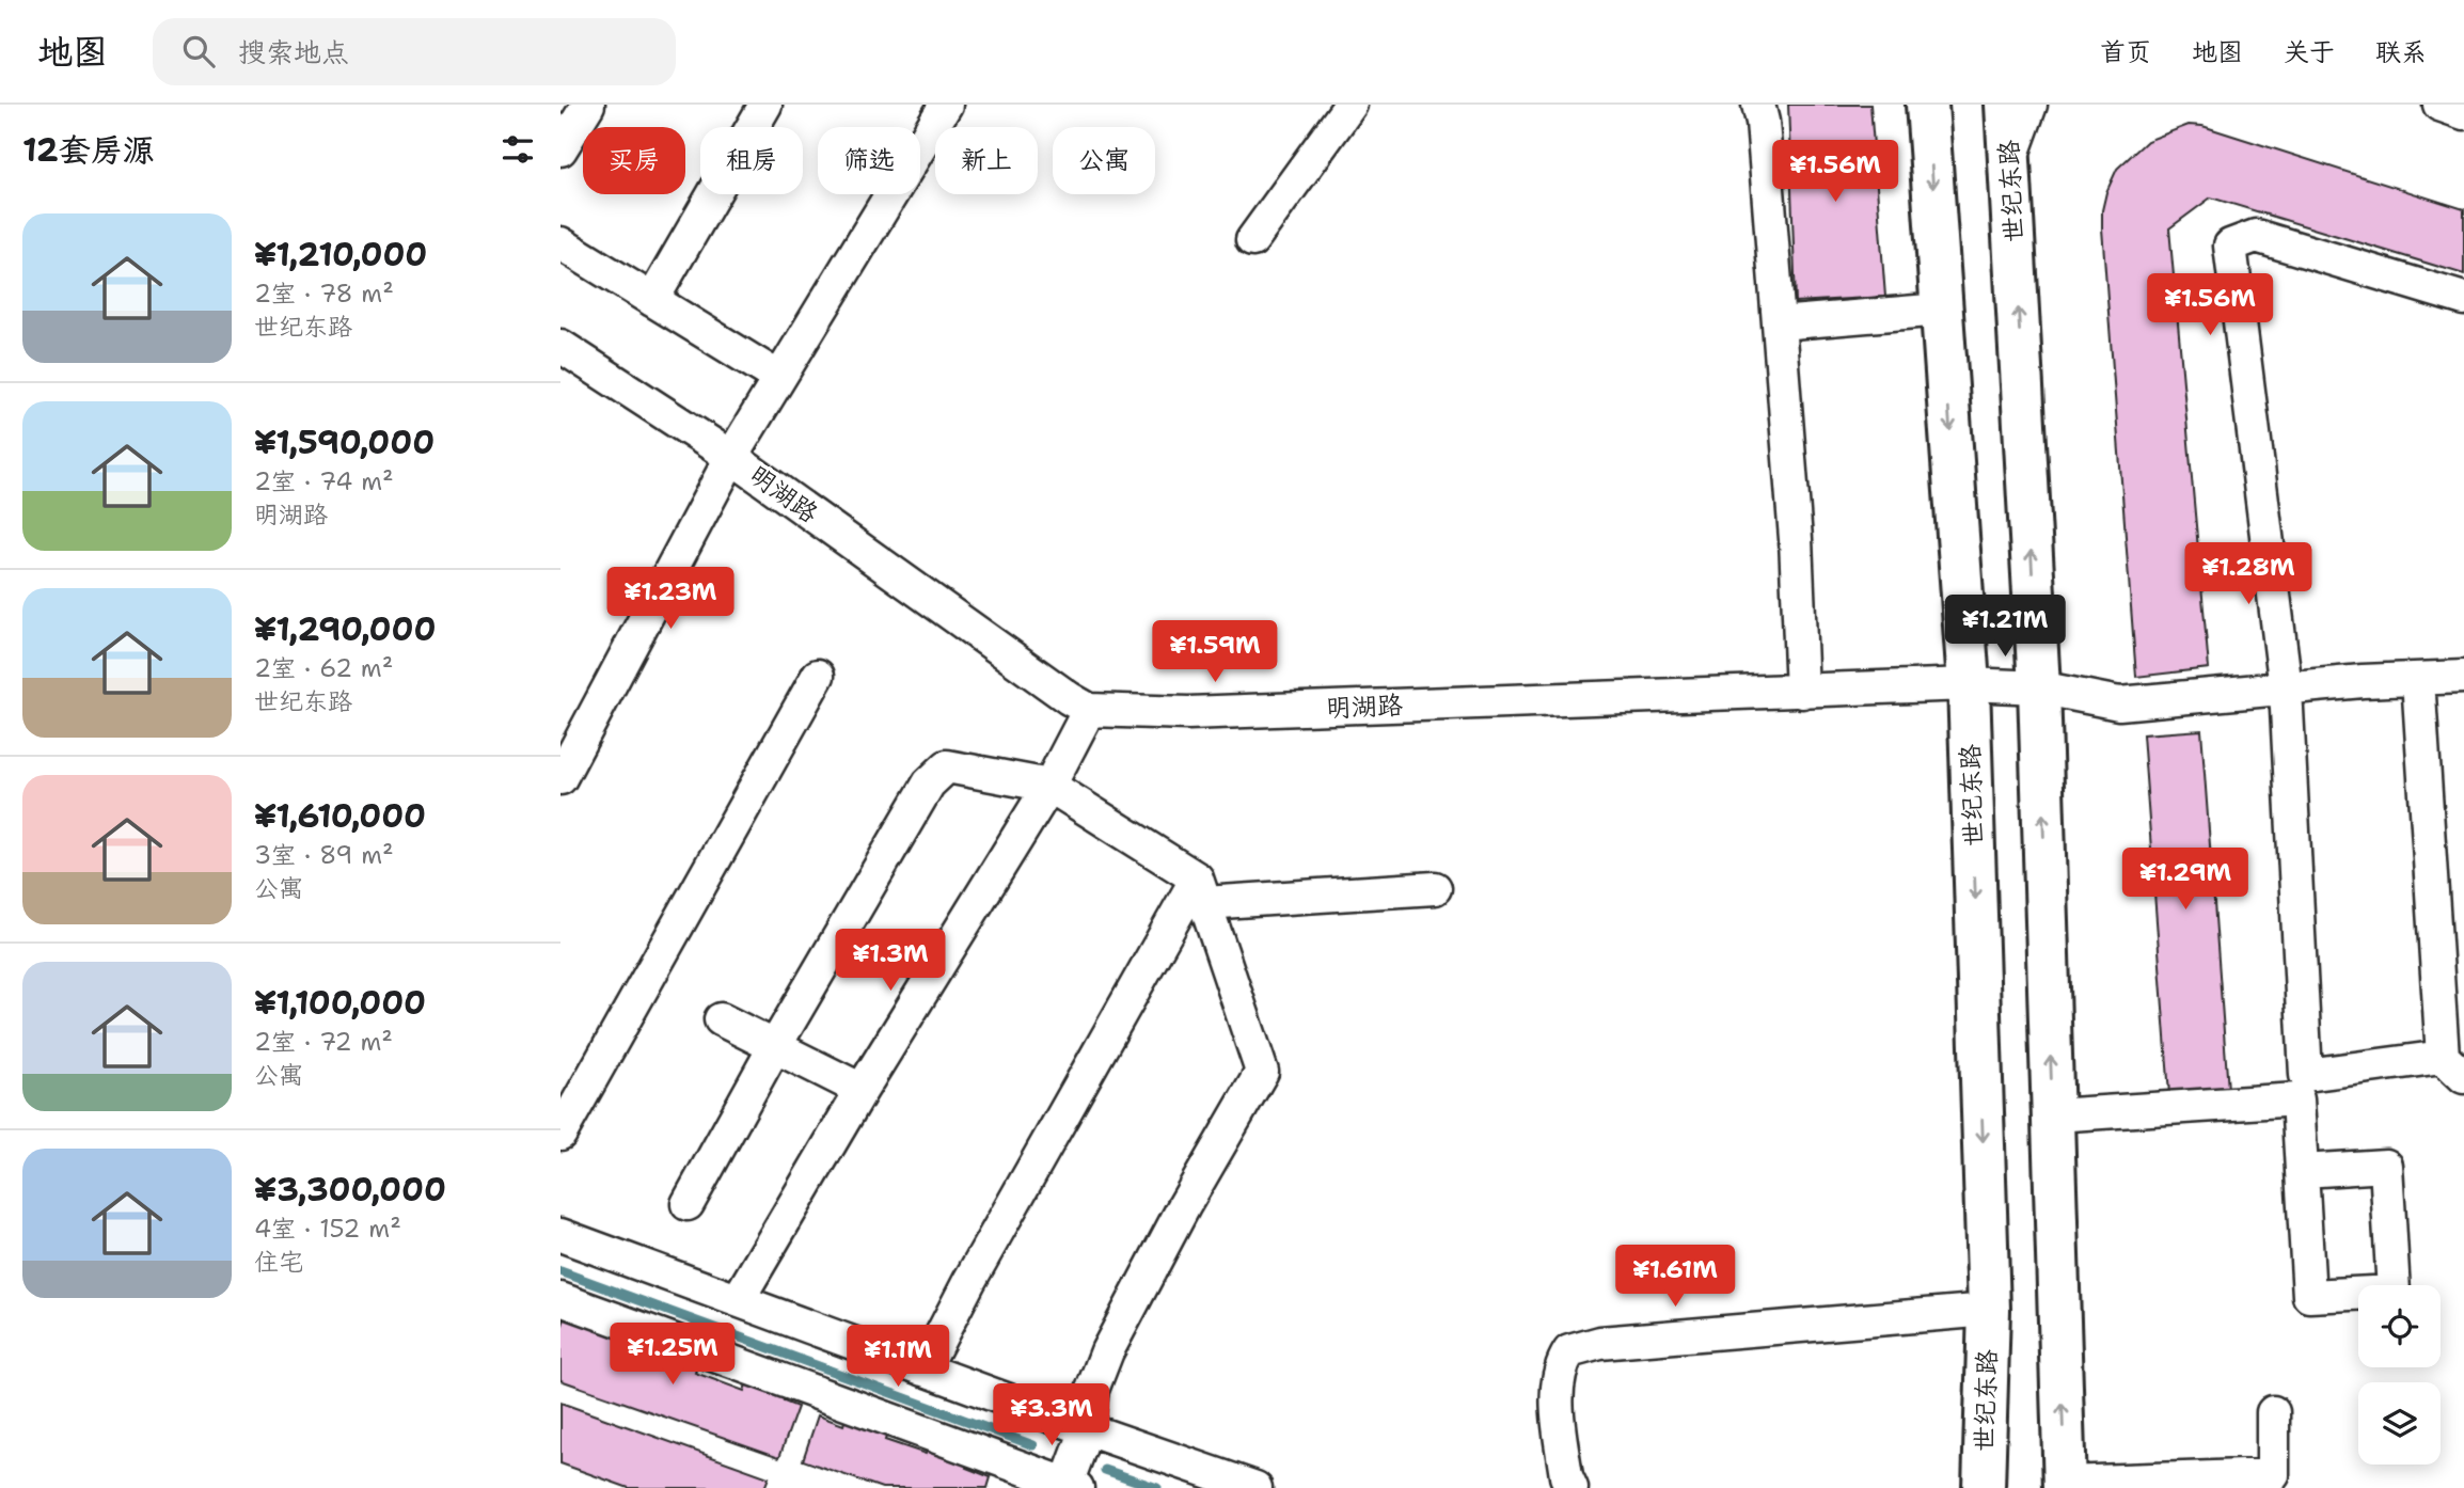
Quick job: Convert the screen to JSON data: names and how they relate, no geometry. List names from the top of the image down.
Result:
{
  "streets": {
    "main road": ["世纪东路"],
    "street": ["明湖路"]
  },
  "crossings": [
    ["世纪东路", "明湖路"]
  ],
  "page": {
    "header": "地图",
    "search": "搜索地点",
    "nav": [
      "首页",
      "地图",
      "关于",
      "联系"
    ],
    "heading": "12套房源",
    "chip": [
      "买房",
      "租房",
      "筛选",
      "新上",
      "公寓"
    ],
    "price": [
      "¥1.56M",
      "¥1.56M",
      "¥1.28M",
      "¥1.23M",
      "¥1.21M",
      "¥1.59M",
      "¥1.29M",
      "¥1.3M",
      "¥1.61M",
      "¥1.25M",
      "¥1.1M",
      "¥3.3M"
    ],
    "list": [
      {
        "name": "¥1,210,000",
        "note": "2室 · 78 m² · 世纪东路"
      },
      {
        "name": "¥1,590,000",
        "note": "2室 · 74 m² · 明湖路"
      },
      {
        "name": "¥1,290,000",
        "note": "2室 · 62 m² · 世纪东路"
      },
      {
        "name": "¥1,610,000",
        "note": "3室 · 89 m² · 公寓"
      },
      {
        "name": "¥1,100,000",
        "note": "2室 · 72 m² · 公寓"
      },
      {
        "name": "¥3,300,000",
        "note": "4室 · 152 m² · 住宅"
      }
    ]
  }
}
